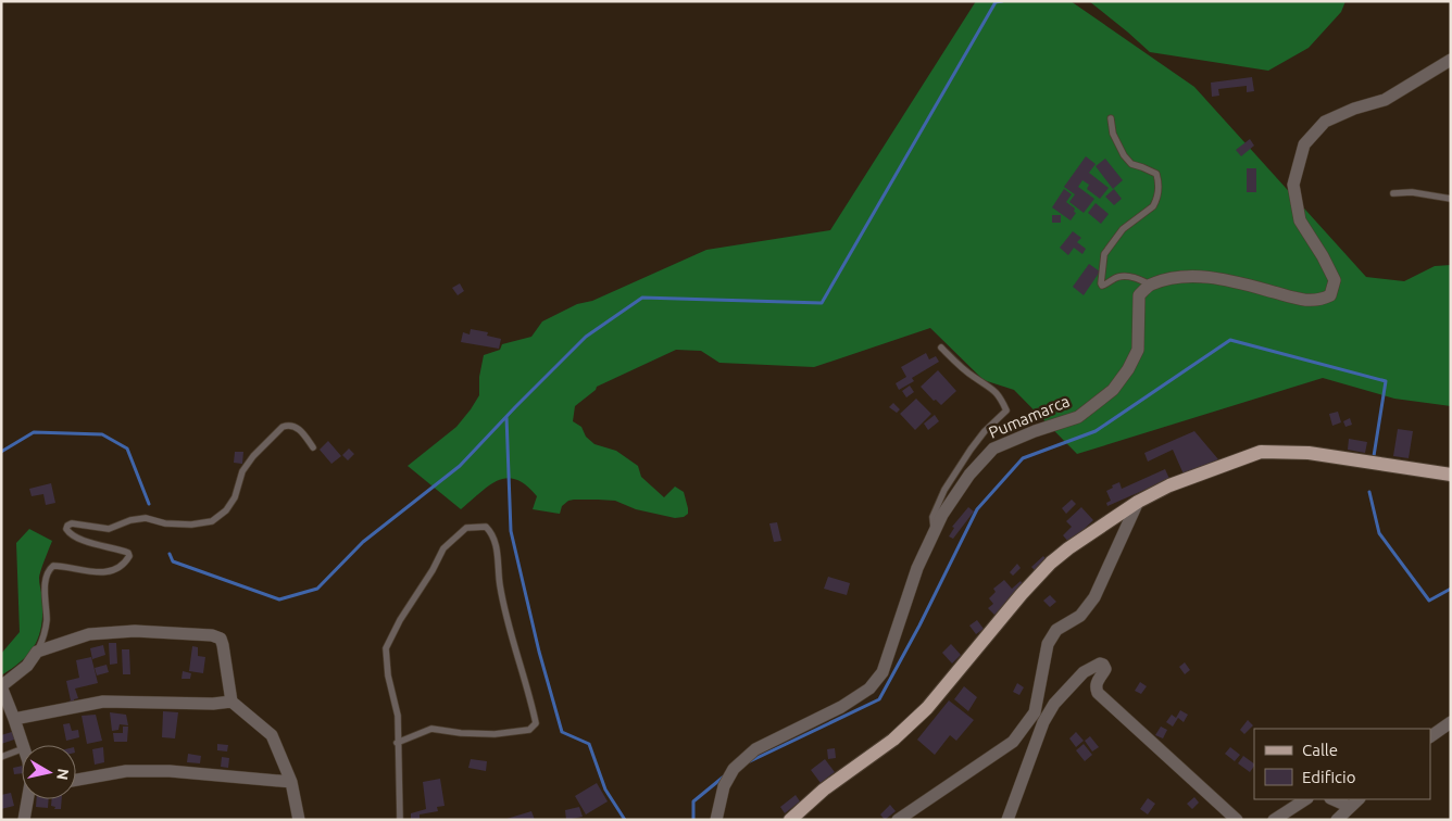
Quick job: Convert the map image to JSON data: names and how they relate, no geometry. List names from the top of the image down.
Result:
{
  "streets": {
    "street": ["Pumamarca"]
  },
  "legend": ["Calle", "Edificio"],
  "north": "right"
}
